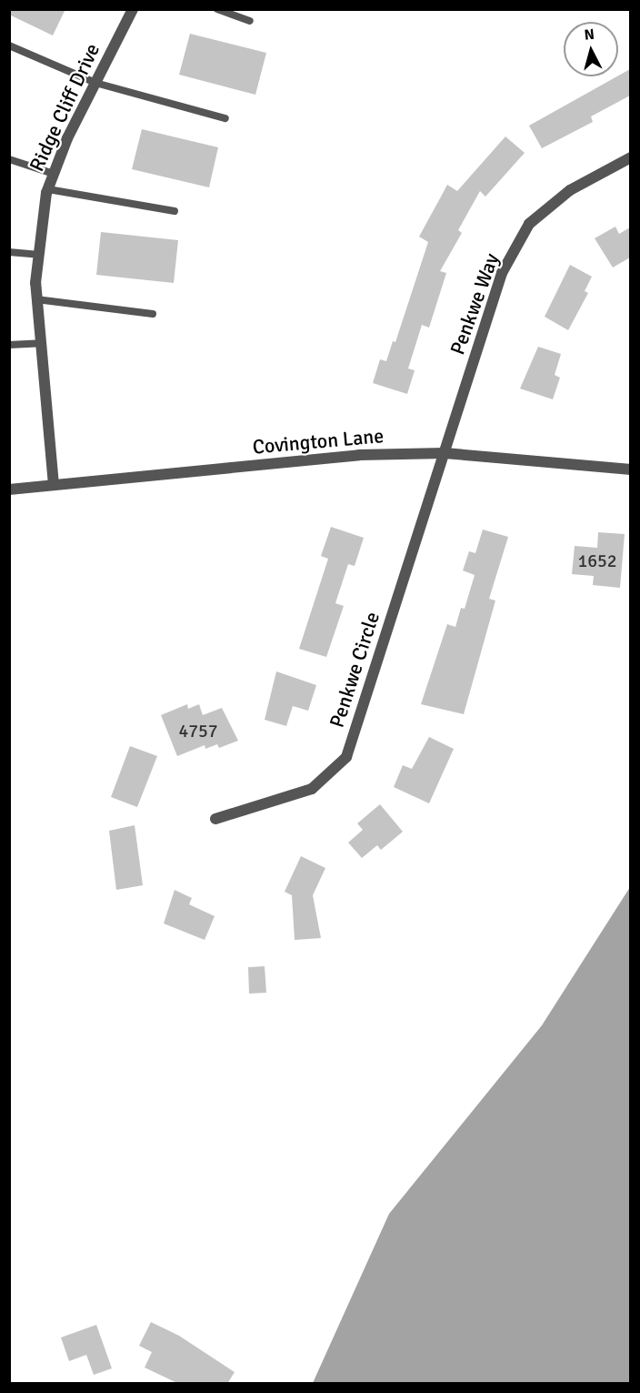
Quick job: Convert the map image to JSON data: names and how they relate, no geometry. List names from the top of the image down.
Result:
{
  "streets": {
    "street": [
      "Ridge Cliff Drive",
      "Penkwe Way",
      "Covington Lane",
      "Penkwe Circle"
    ]
  },
  "crossings": [
    ["Ridge Cliff Drive", "Covington Lane"],
    ["Penkwe Way", "Covington Lane"],
    ["Penkwe Way", "Penkwe Circle"],
    ["Covington Lane", "Penkwe Circle"]
  ],
  "house_numbers": ["1652", "4757"],
  "north": "top"
}
